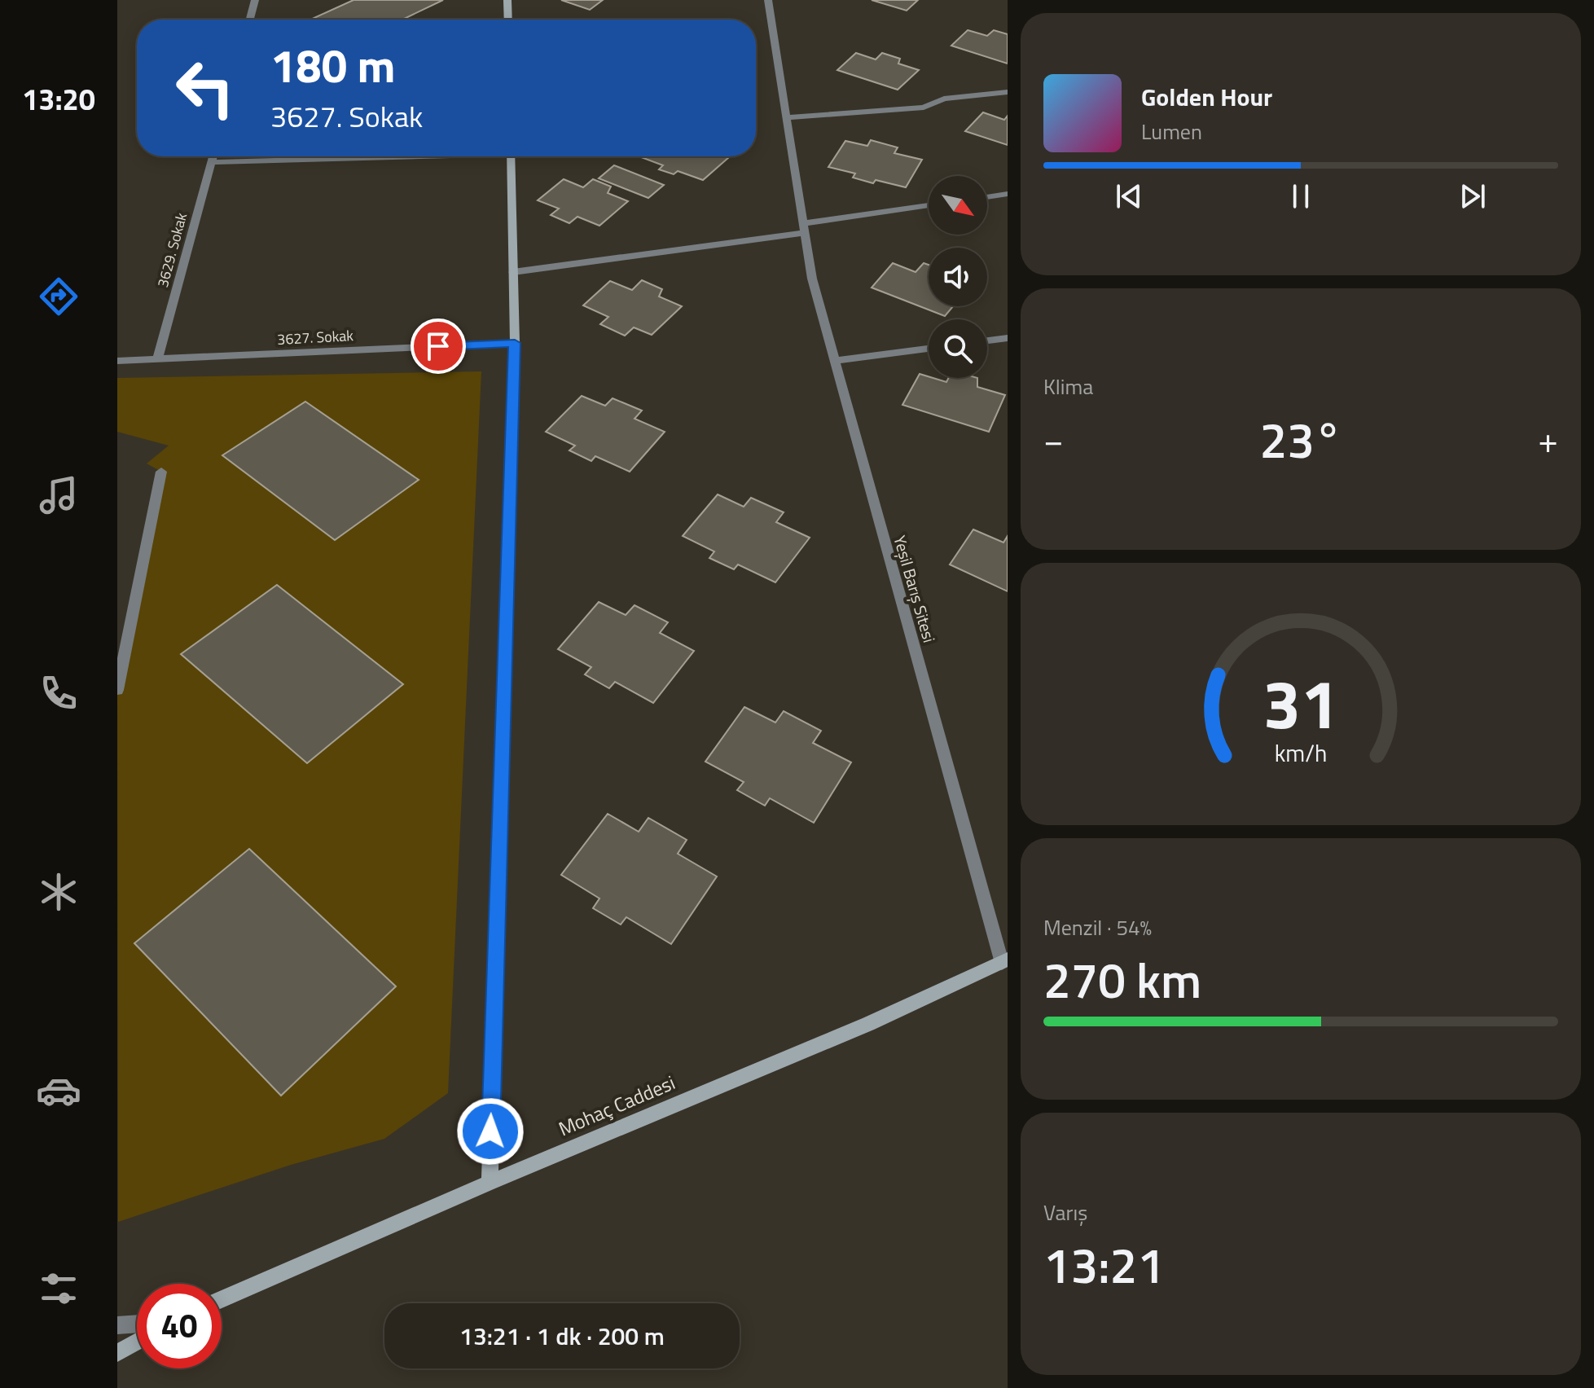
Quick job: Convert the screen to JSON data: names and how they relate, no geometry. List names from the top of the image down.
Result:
{
  "streets": {
    "street": [
      "3629. Sokak",
      "3627. Sokak",
      "Yeşil Barış Sitesi",
      "Mohaç Caddesi"
    ]
  },
  "crossings": [
    ["3629. Sokak", "3627. Sokak"],
    ["Yeşil Barış Sitesi", "Mohaç Caddesi"]
  ],
  "north": "bottom right",
  "page": {
    "tabs": "13:20",
    "turn": ["180 m", "3627. Sokak"],
    "song": ["Golden Hour", "Lumen"],
    "tile": [
      "Klima",
      ["Menzil · 54%", "270 km"],
      ["Varış", "13:21"]
    ],
    "heat": ["−", "23°", "+"],
    "limit": "40",
    "trip": "13:21 · 1 dk · 200 m",
    "gauge": ["31", "km/h"]
  }
}
